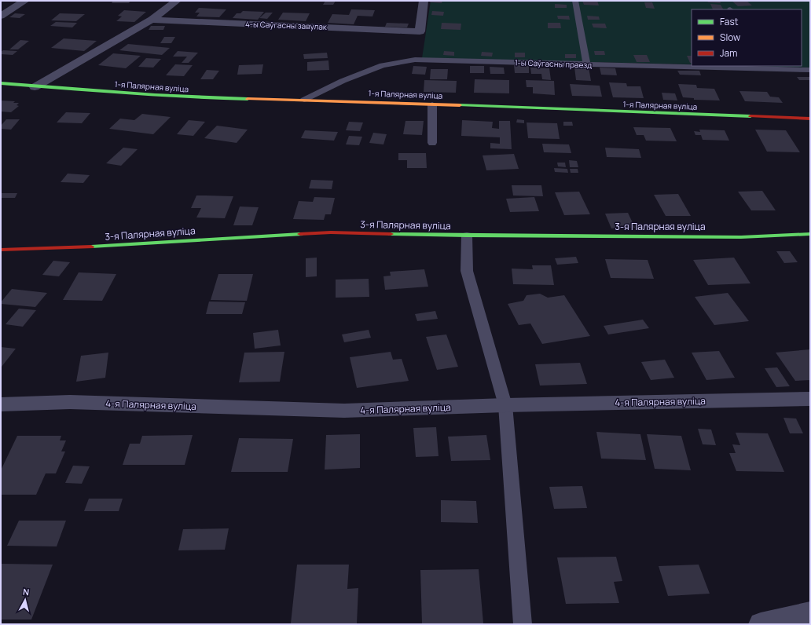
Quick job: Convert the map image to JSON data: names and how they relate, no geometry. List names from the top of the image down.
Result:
{
  "streets": {
    "street": [
      "4-ы Саўгасны завулак",
      "1-я Палярная вуліца",
      "3-я Палярная вуліца",
      "4-я Палярная вуліца"
    ],
    "lane": ["1-ы Саўгасны праезд"]
  },
  "crossings": [
    ["1-ы Саўгасны праезд", "1-я Палярная вуліца"]
  ],
  "legend": ["Fast", "Slow", "Jam"],
  "north": "top"
}
